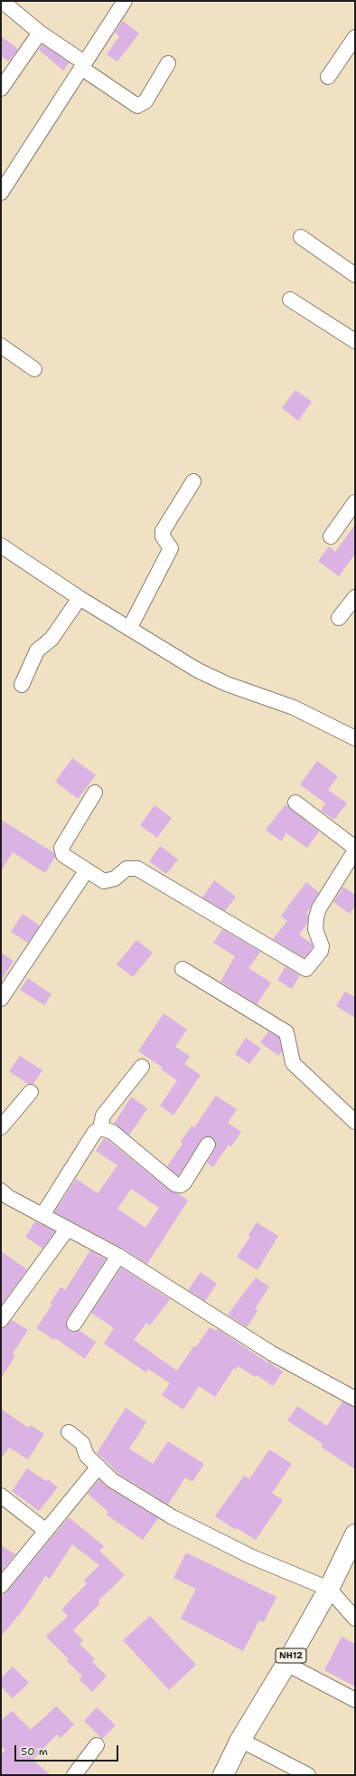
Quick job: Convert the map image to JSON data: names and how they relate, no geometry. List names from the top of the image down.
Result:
{
  "streets": {
    "highway": ["NH12"]
  },
  "scale_bar": "50 m"
}
